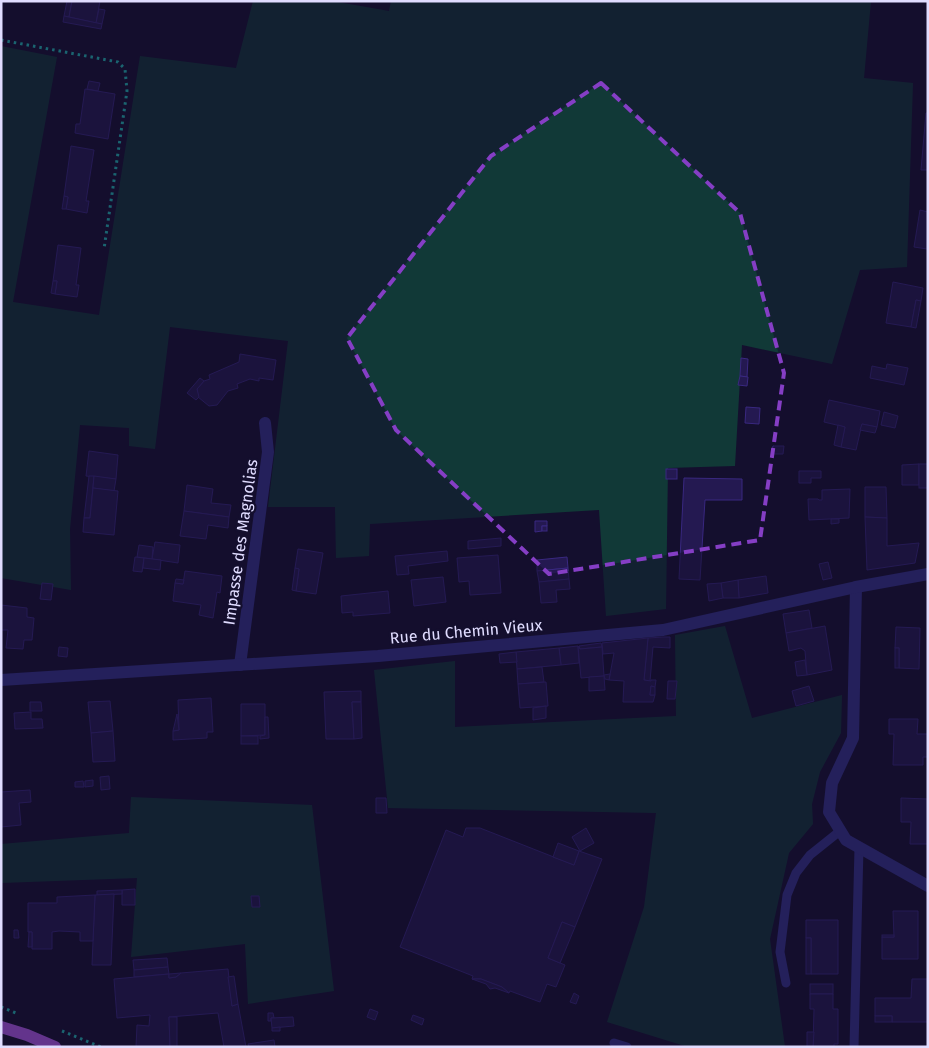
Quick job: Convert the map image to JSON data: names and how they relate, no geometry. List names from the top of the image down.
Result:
{
  "streets": {
    "street": ["Impasse des Magnolias", "Rue du Chemin Vieux"]
  },
  "crossings": [
    ["Impasse des Magnolias", "Rue du Chemin Vieux"]
  ]
}
